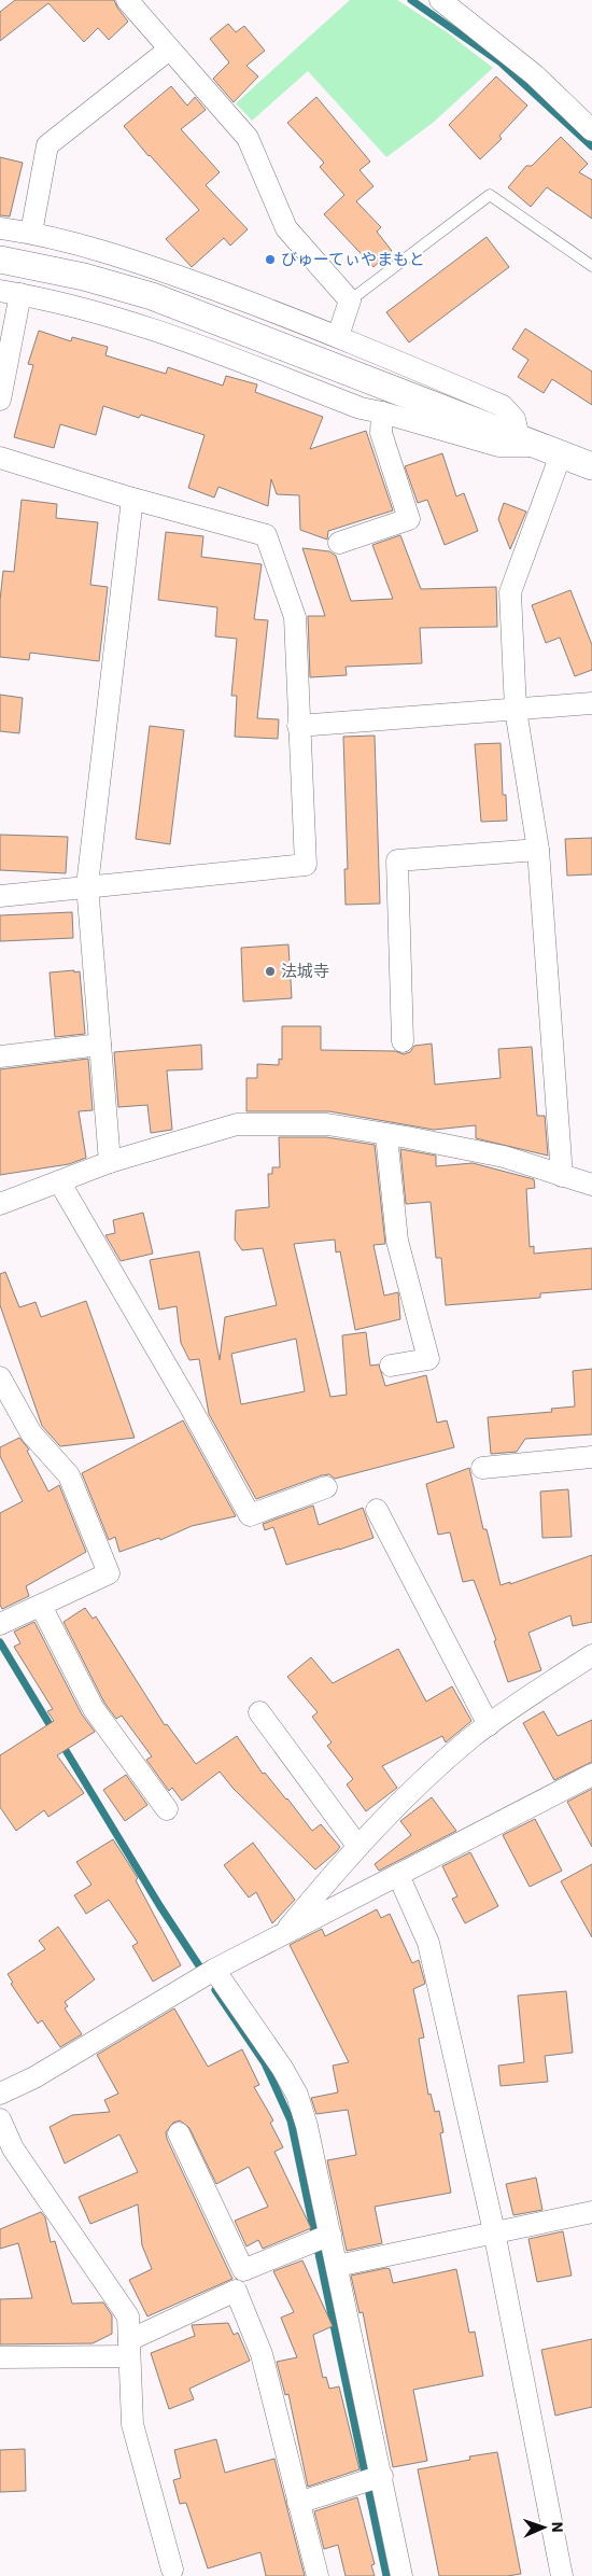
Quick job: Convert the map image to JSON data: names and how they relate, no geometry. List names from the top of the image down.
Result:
{
  "places": ["びゅーてぃやまもと", "法城寺"],
  "north": "right"
}
